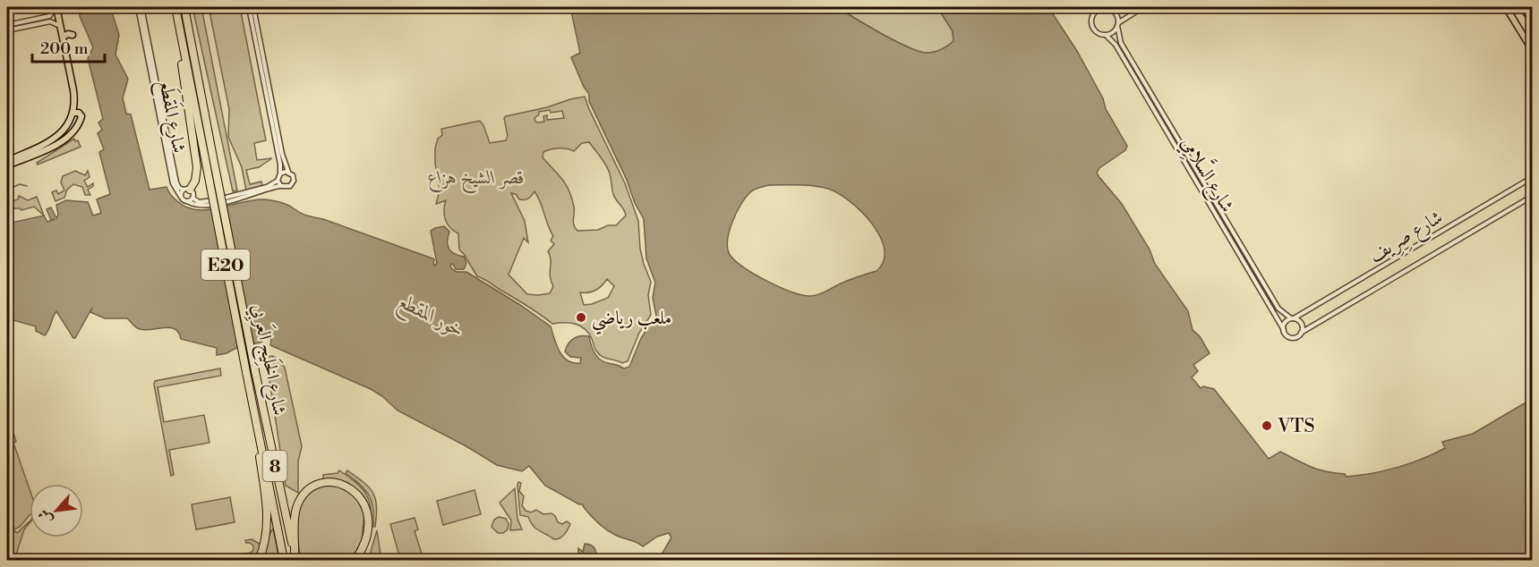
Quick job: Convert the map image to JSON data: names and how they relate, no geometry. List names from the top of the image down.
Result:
{
  "streets": {
    "highway": ["E20", "شارع الخَلِيج العَربِي", "8"],
    "street": ["شارع المَقطَع", "شارع السَّلامِي", "شارع صِرِيف"]
  },
  "crossings": [
    ["شارع السَّلامِي", "شارع صِرِيف"]
  ],
  "water": ["خور المقطع"],
  "parks": ["قصر الشيخ هزاع"],
  "places": ["ملعب رياضي", "VTS"],
  "scale_bar": "200 m",
  "north": "bottom left"
}
